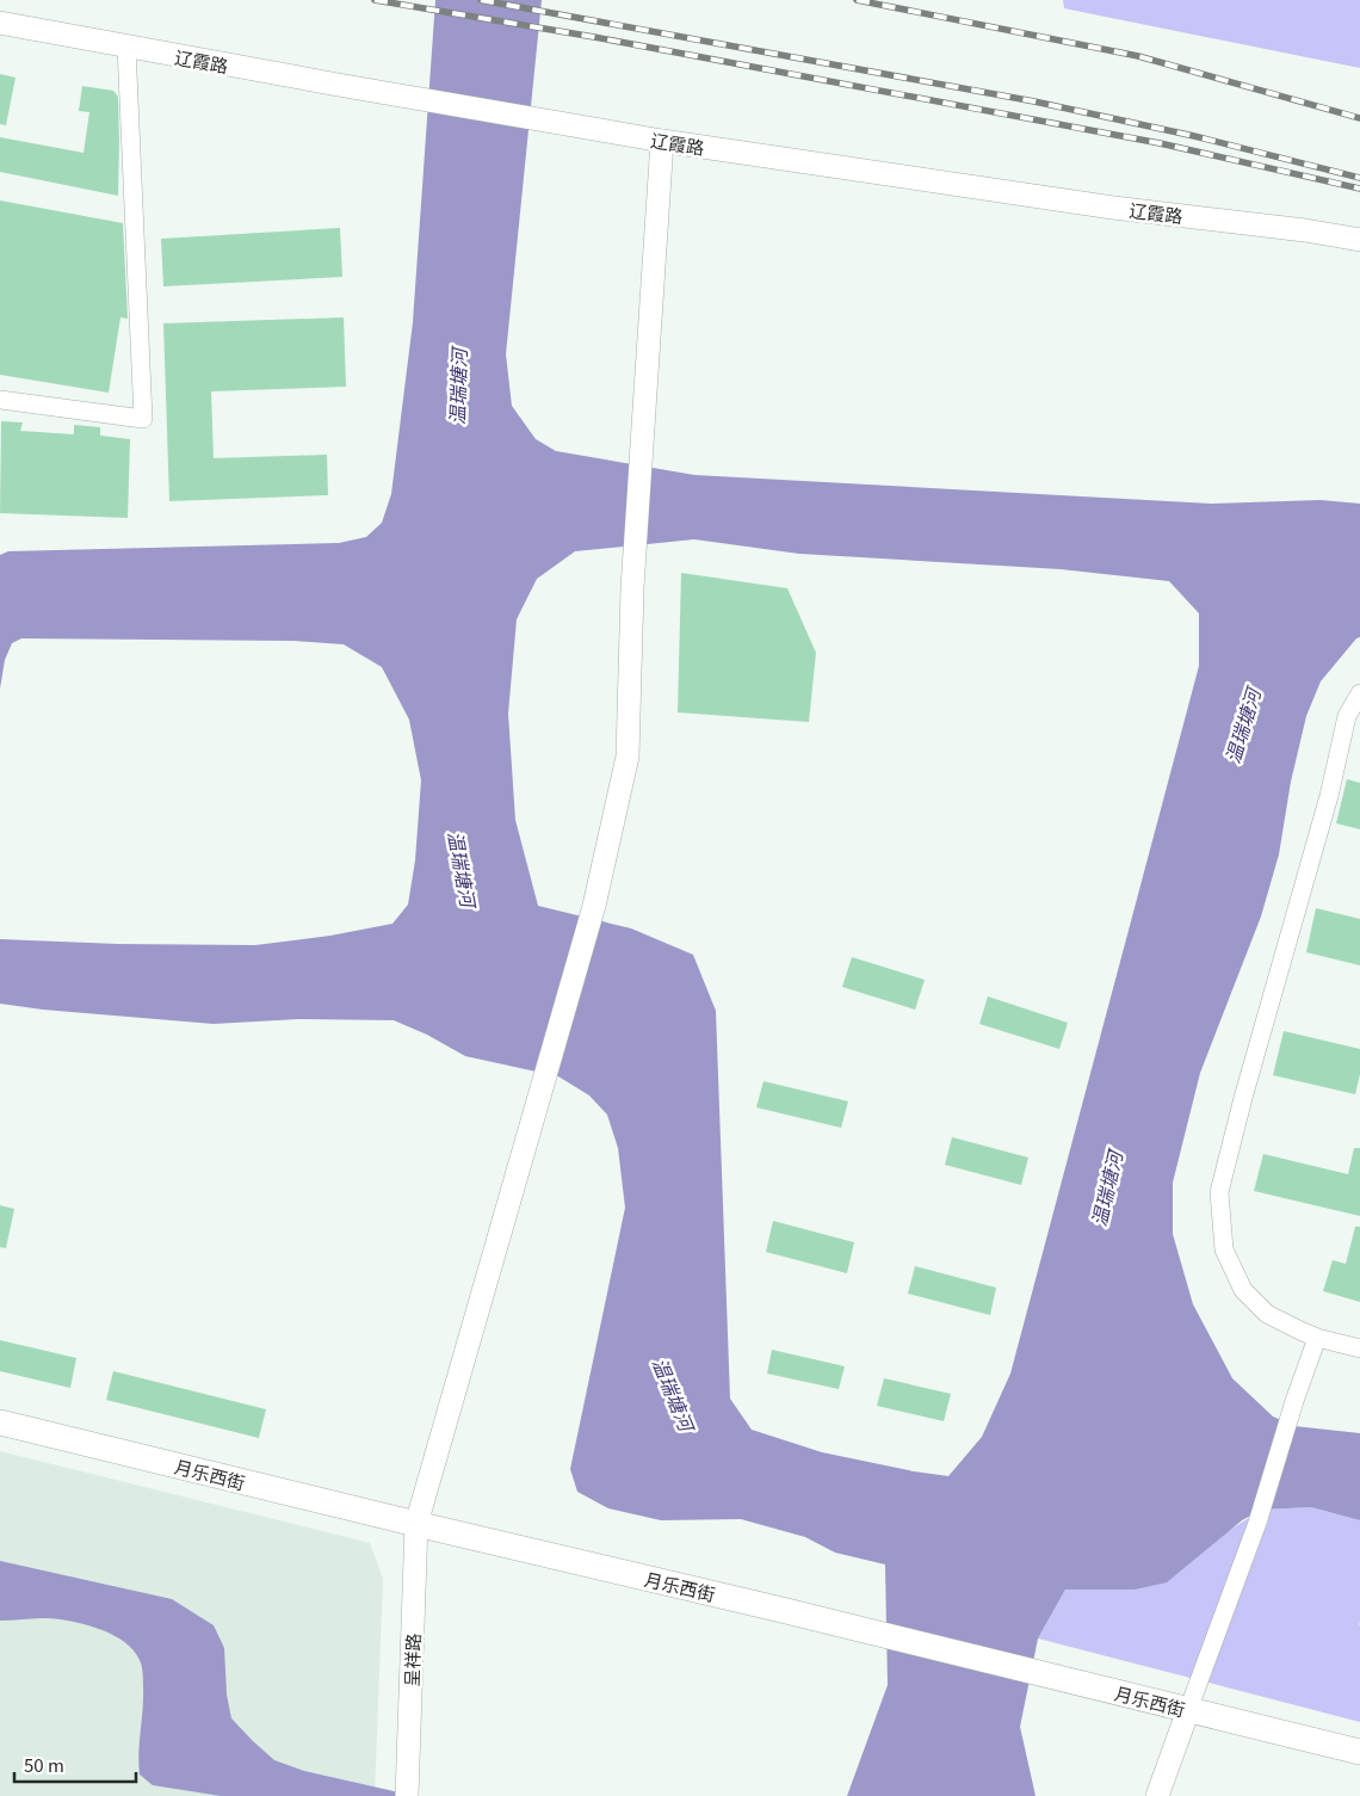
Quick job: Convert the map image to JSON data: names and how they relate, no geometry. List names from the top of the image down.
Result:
{
  "streets": {
    "main road": ["月乐西街"],
    "street": ["辽霞路", "呈祥路"]
  },
  "crossings": [
    ["辽霞路", "呈祥路"],
    ["月乐西街", "呈祥路"]
  ],
  "water": ["温瑞塘河"],
  "scale_bar": "50 m"
}
